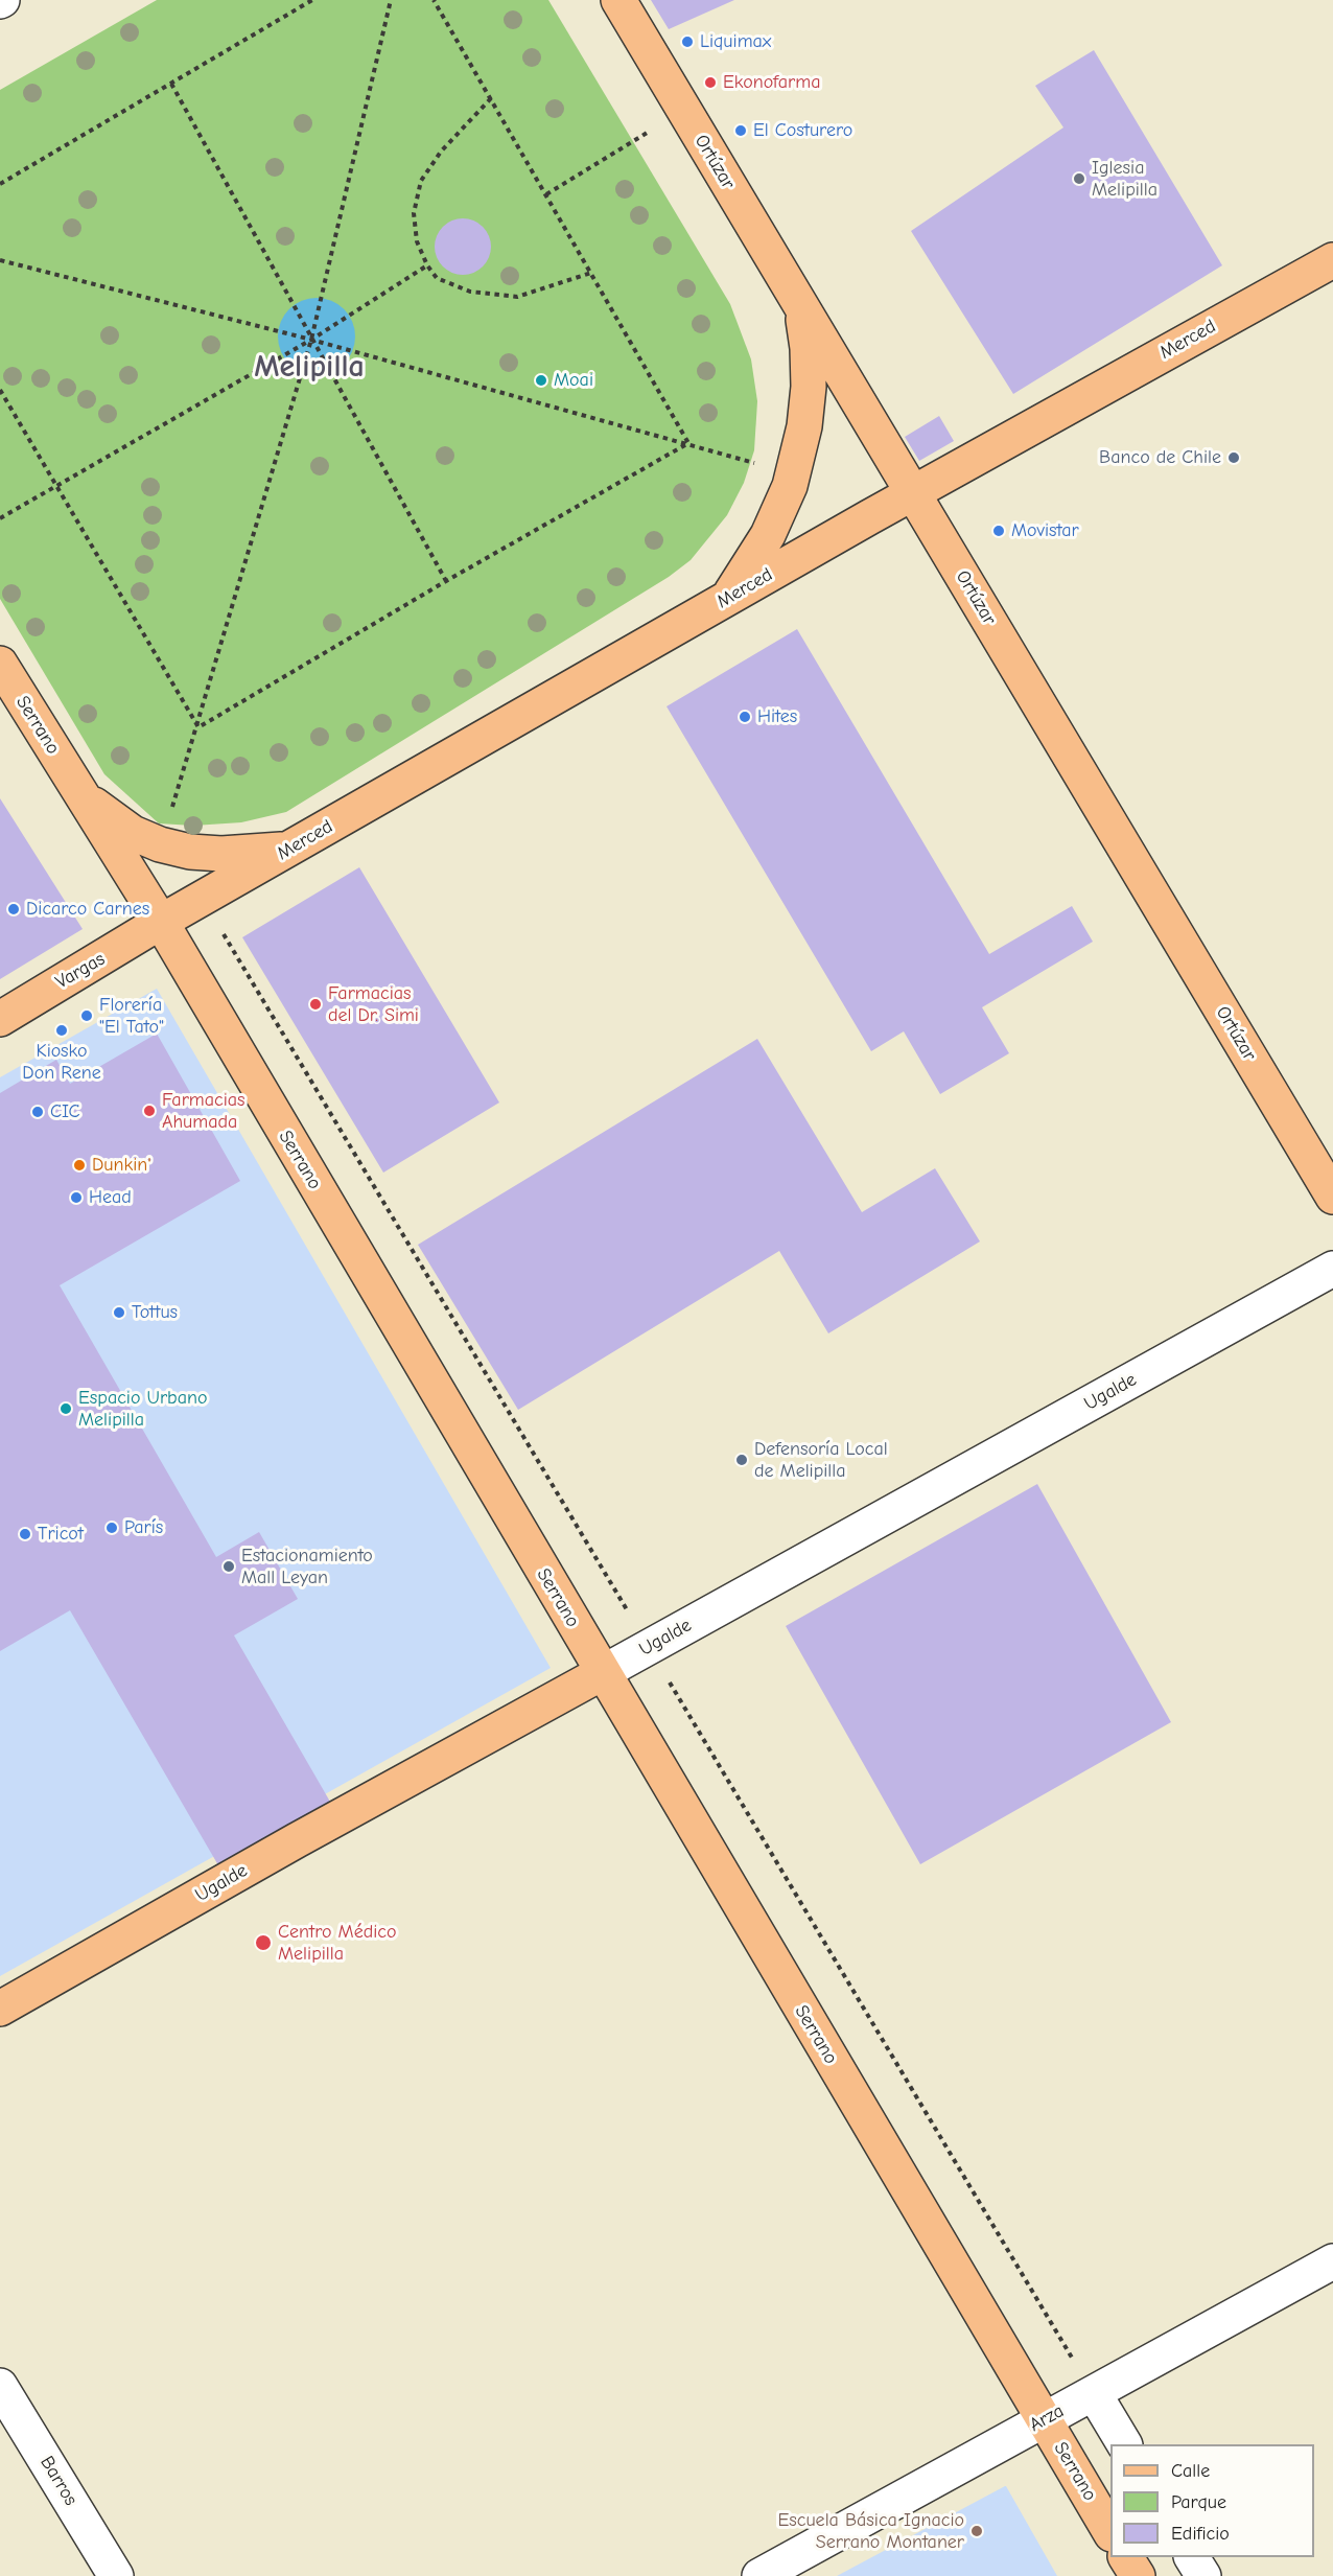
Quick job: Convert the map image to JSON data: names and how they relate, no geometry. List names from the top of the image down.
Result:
{
  "streets": {
    "main road": [
      "Ortúzar",
      "Merced",
      "Serrano",
      "Vargas",
      "Ugalde"
    ],
    "street": ["Arza", "Barros"]
  },
  "crossings": [
    ["Ortúzar", "Merced"],
    ["Merced", "Serrano"],
    ["Merced", "Vargas"],
    ["Serrano", "Vargas"],
    ["Serrano", "Ugalde"],
    ["Serrano", "Arza"]
  ],
  "districts": ["Melipilla"],
  "places": [
    "Liquimax",
    "Ekonofarma",
    "El Costurero",
    "Iglesia Melipilla",
    "Moai",
    "Banco de Chile",
    "Movistar",
    "Hites",
    "Dicarco Carnes",
    "Farmacias del Dr. Simi",
    "Florería \"El Tato\"",
    "Kiosko Don Rene",
    "Farmacias Ahumada",
    "CIC",
    "Dunkin'",
    "Head",
    "Tottus",
    "Espacio Urbano Melipilla",
    "Defensoría Local de Melipilla",
    "París",
    "Tricot",
    "Estacionamiento Mall Leyan",
    "Centro Médico Melipilla",
    "Escuela Básica Ignacio Serrano Montaner"
  ],
  "legend": ["Calle", "Parque", "Edificio"]
}
